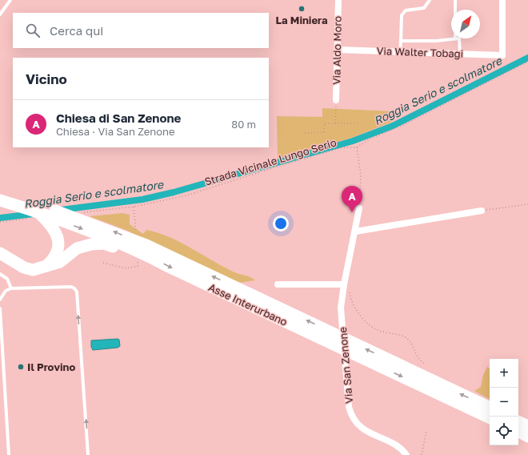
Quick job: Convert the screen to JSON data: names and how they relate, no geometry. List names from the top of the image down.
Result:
{
  "streets": {
    "highway": ["Asse Interurbano"],
    "street": ["Via Aldo Moro", "Via Walter Tobagi", "Via San Zenone"],
    "path": ["Strada Vicinale Lungo Serio"]
  },
  "crossings": [
    ["Via Aldo Moro", "Via Walter Tobagi"]
  ],
  "water": ["Roggia Serio e scolmatore"],
  "places": ["La Miniera", "Il Provino"],
  "north": "top right",
  "page": {
    "search": "Cerca qui",
    "heading": "Vicino",
    "list": [
      {
        "mark": "A",
        "name": "Chiesa di San Zenone",
        "note": "Chiesa · Via San Zenone",
        "value": "80 m"
      }
    ],
    "pins": "A",
    "map_buttons": ["+", "−"]
  }
}
